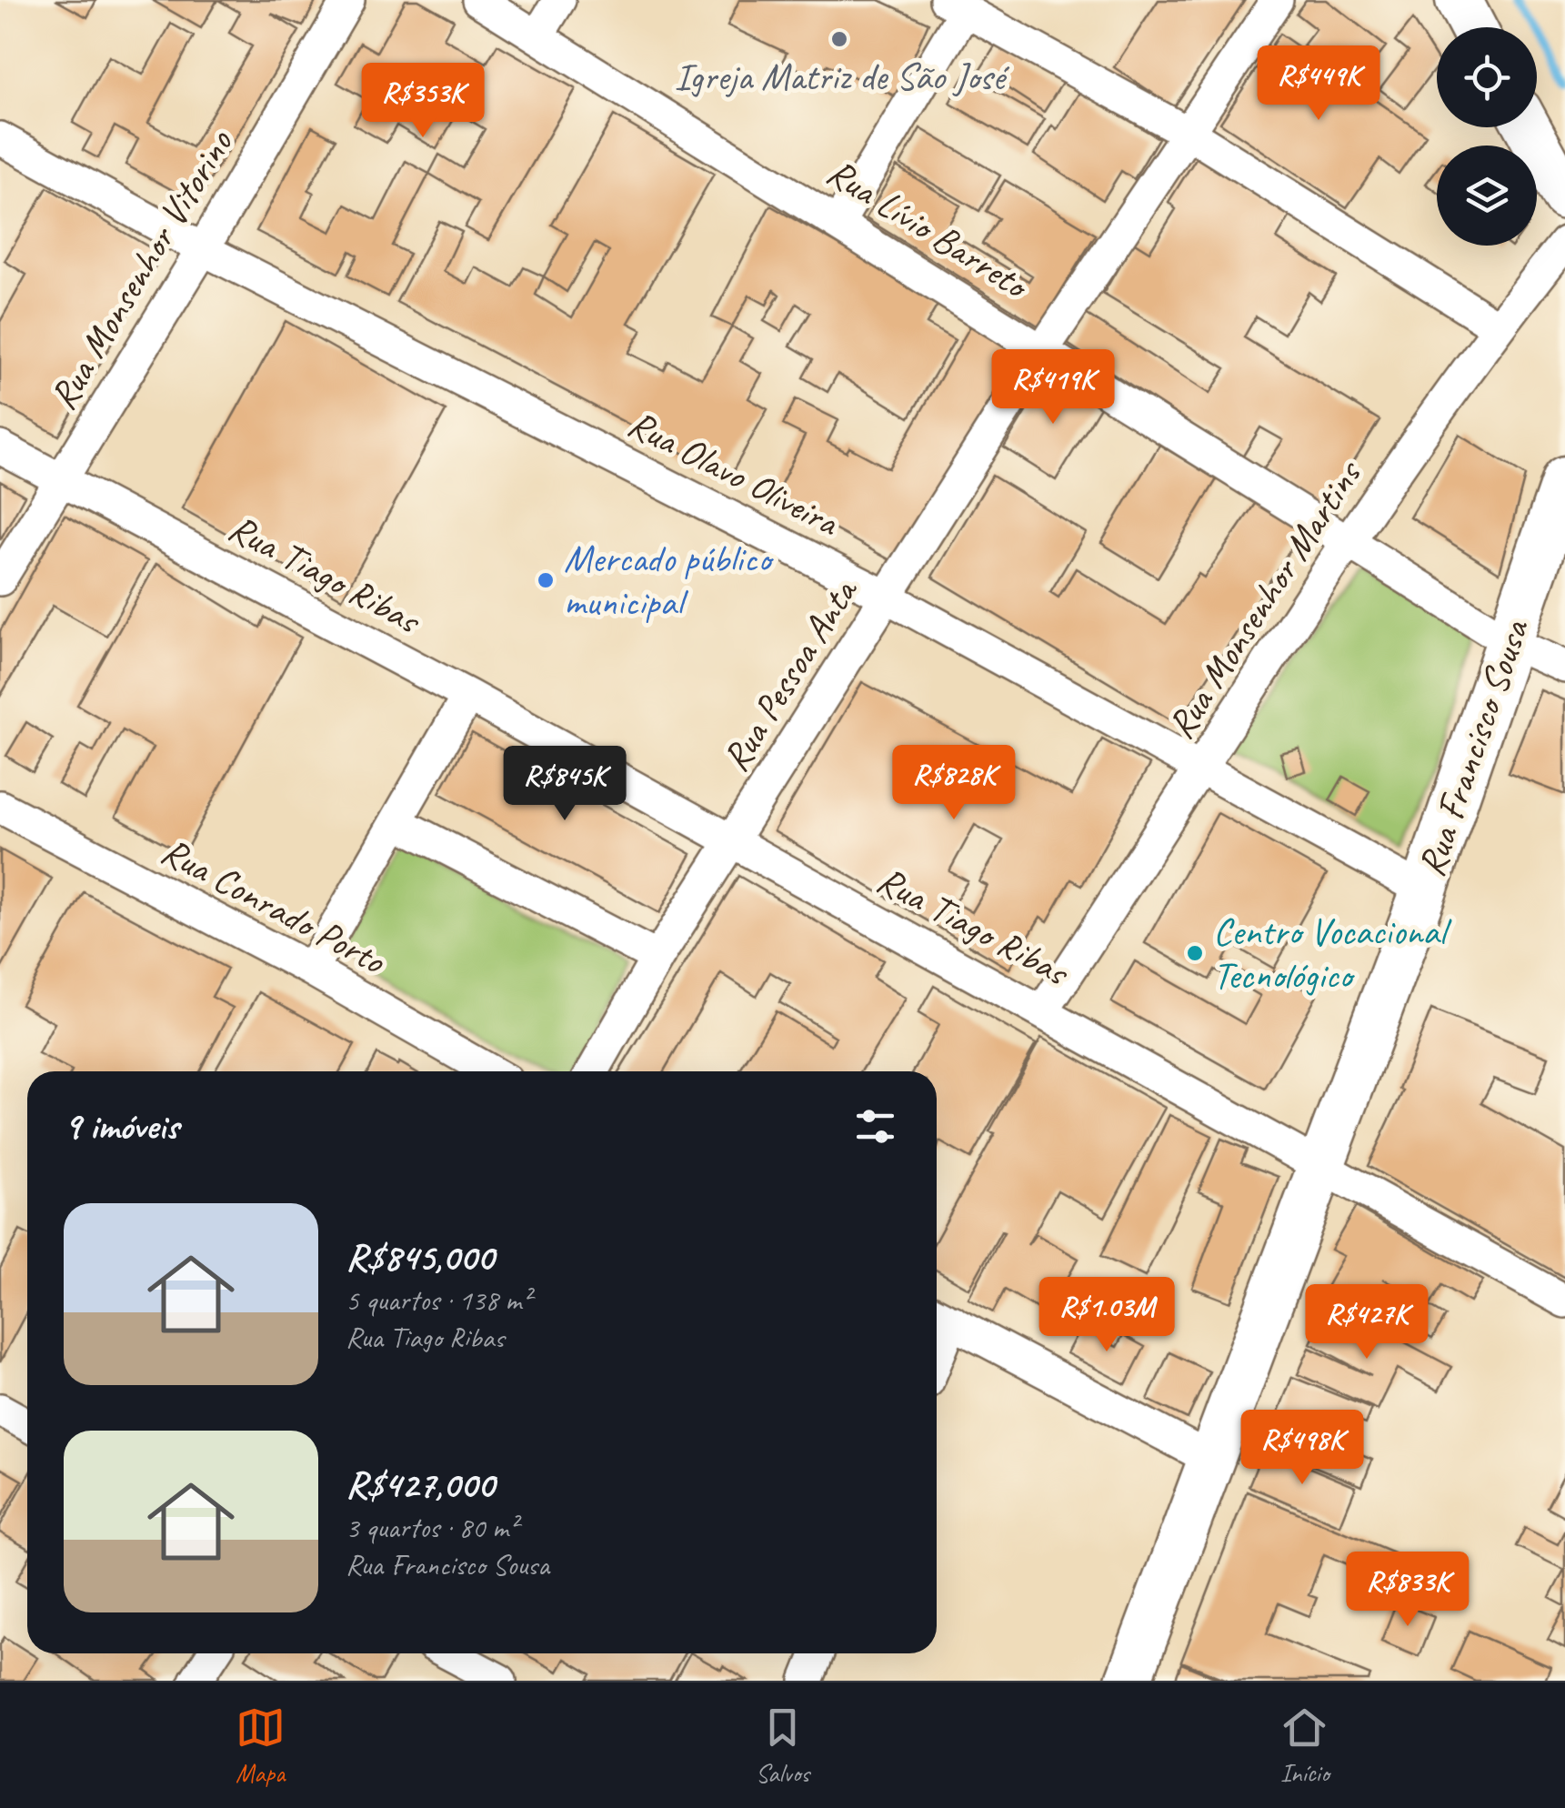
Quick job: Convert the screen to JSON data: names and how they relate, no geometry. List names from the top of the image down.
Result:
{
  "streets": {
    "street": [
      "Rua Lívio Barreto",
      "Rua Monsenhor Vitorino",
      "Rua Olavo Oliveira",
      "Rua Tiago Ribas",
      "Rua Monsenhor Martins",
      "Rua Pessoa Anta",
      "Rua Francisco Sousa",
      "Rua Conrado Porto"
    ]
  },
  "crossings": [
    ["Rua Lívio Barreto", "Rua Monsenhor Martins"],
    ["Rua Lívio Barreto", "Rua Pessoa Anta"],
    ["Rua Lívio Barreto", "Rua Francisco Sousa"],
    ["Rua Monsenhor Vitorino", "Rua Olavo Oliveira"],
    ["Rua Monsenhor Vitorino", "Rua Tiago Ribas"],
    ["Rua Olavo Oliveira", "Rua Monsenhor Martins"],
    ["Rua Olavo Oliveira", "Rua Pessoa Anta"],
    ["Rua Olavo Oliveira", "Rua Francisco Sousa"],
    ["Rua Tiago Ribas", "Rua Monsenhor Martins"],
    ["Rua Tiago Ribas", "Rua Pessoa Anta"],
    ["Rua Tiago Ribas", "Rua Francisco Sousa"]
  ],
  "places": ["Igreja Matriz de São José", "Mercado público municipal", "Centro Vocacional Tecnológico"],
  "page": {
    "price": [
      "R$449K",
      "R$353K",
      "R$419K",
      "R$828K",
      "R$845K",
      "R$1.03M",
      "R$427K",
      "R$498K",
      "R$833K"
    ],
    "heading": "9 imóveis",
    "list": [
      {
        "name": "R$845,000",
        "note": "5 quartos · 138 m² · Rua Tiago Ribas"
      },
      {
        "name": "R$427,000",
        "note": "3 quartos · 80 m² · Rua Francisco Sousa"
      }
    ],
    "tabs": ["Mapa", "Salvos", "Início"]
  }
}
